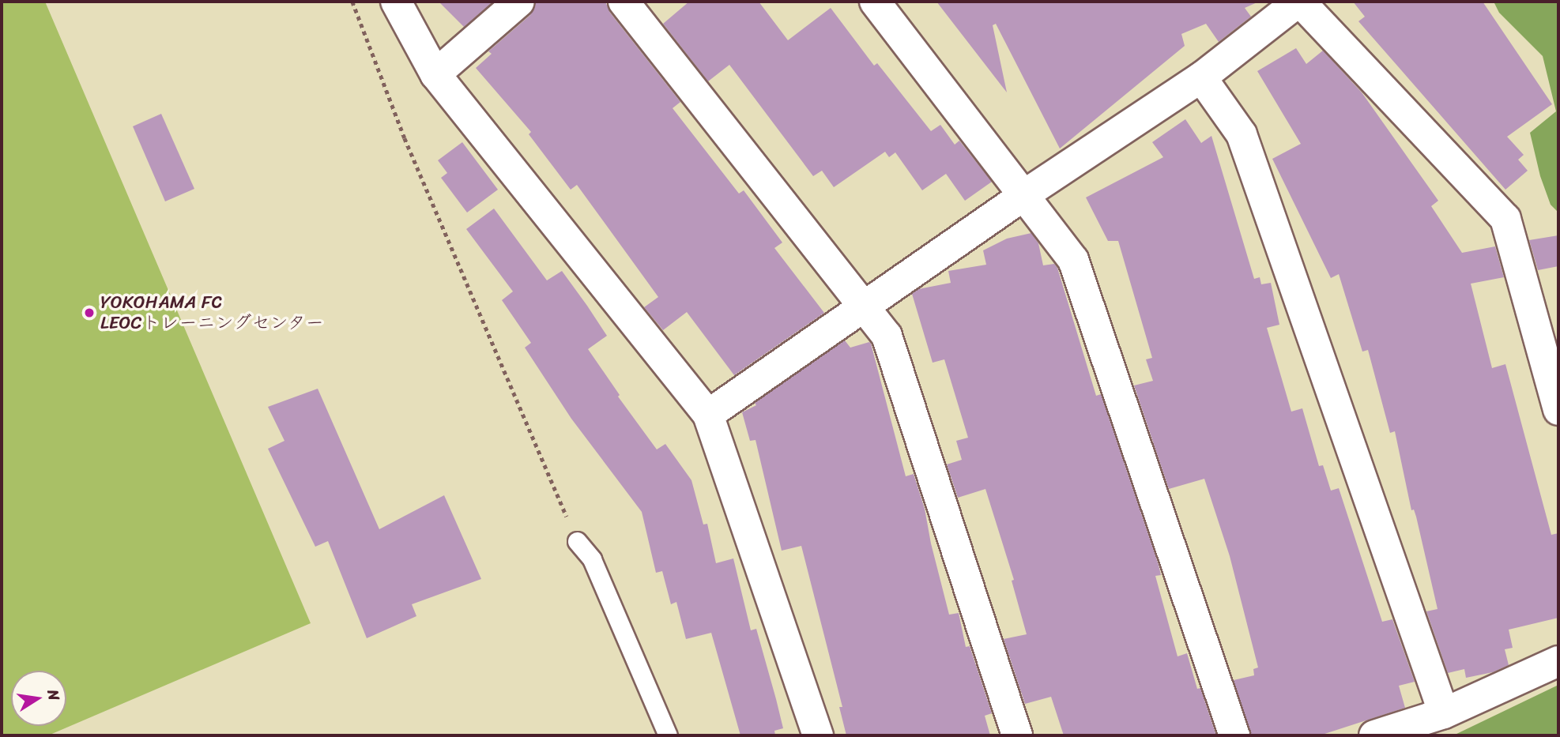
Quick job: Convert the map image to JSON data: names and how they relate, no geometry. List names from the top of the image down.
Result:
{
  "places": ["YOKOHAMA FC LEOCトレーニングセンター"],
  "north": "right"
}
